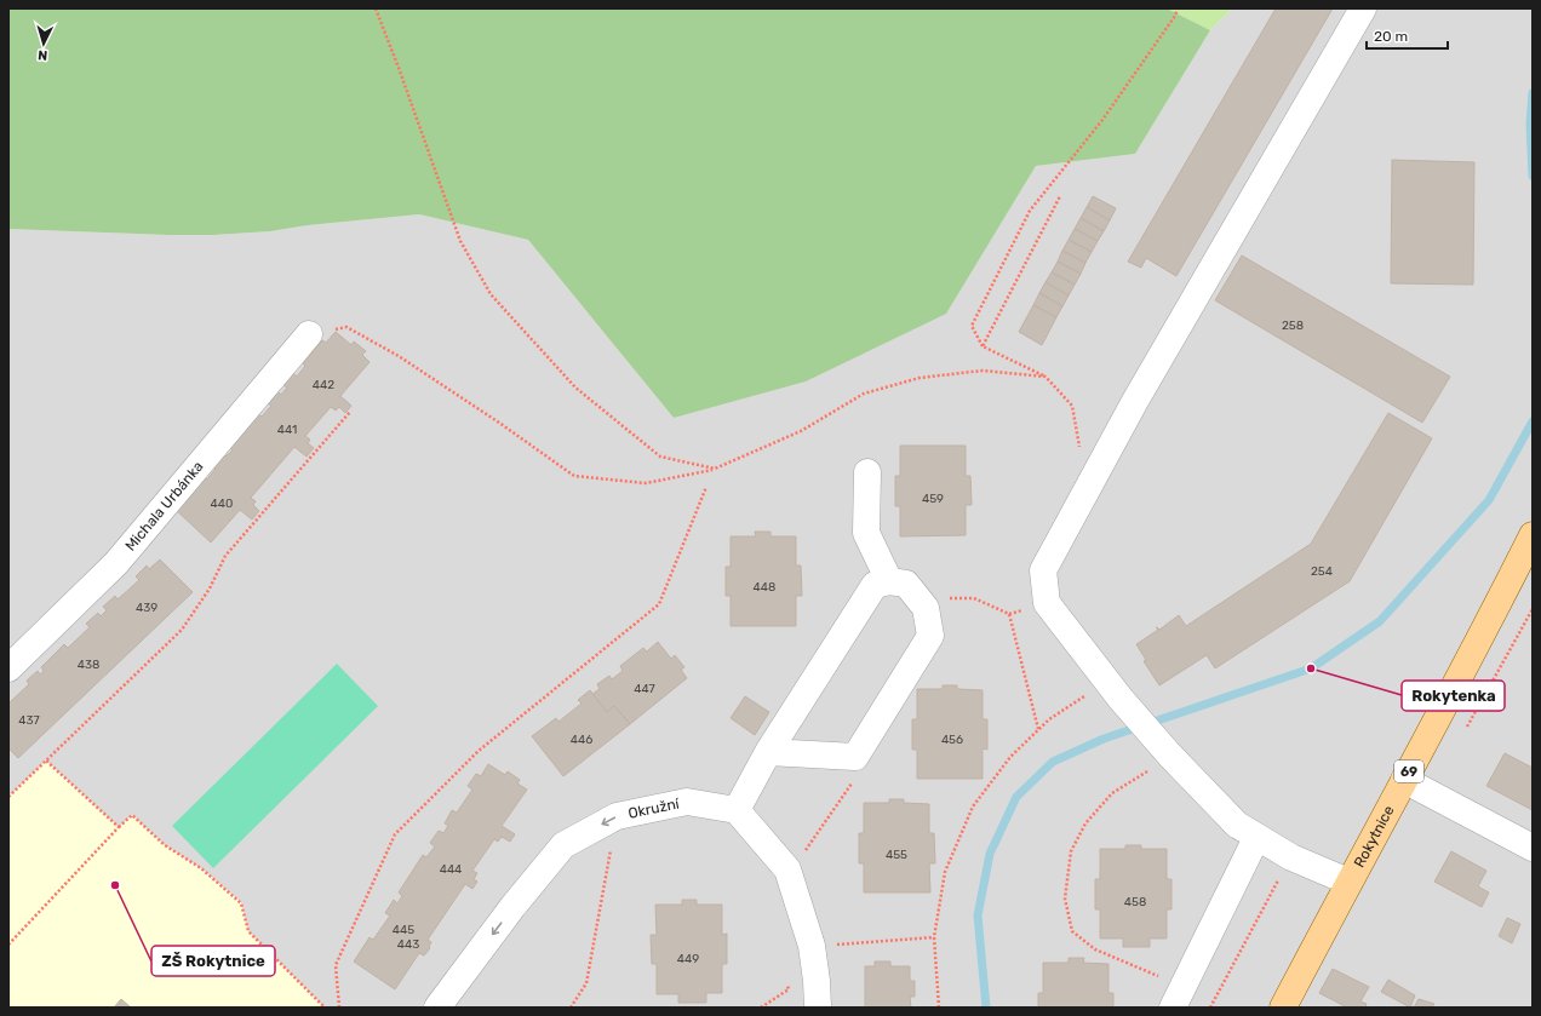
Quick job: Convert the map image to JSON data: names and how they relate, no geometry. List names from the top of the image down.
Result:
{
  "streets": {
    "main road": ["69", "Rokytnice"],
    "street": ["Michala Urbánka", "Okružní"]
  },
  "one_way": ["Okružní"],
  "places": ["Rokytenka", "ZŠ Rokytnice"],
  "house_numbers": [
    "258",
    "442",
    "441",
    "459",
    "440",
    "254",
    "448",
    "439",
    "438",
    "447",
    "437",
    "446",
    "456",
    "455",
    "444",
    "458",
    "445",
    "443",
    "449"
  ],
  "scale_bar": "20 m",
  "north": "bottom"
}
